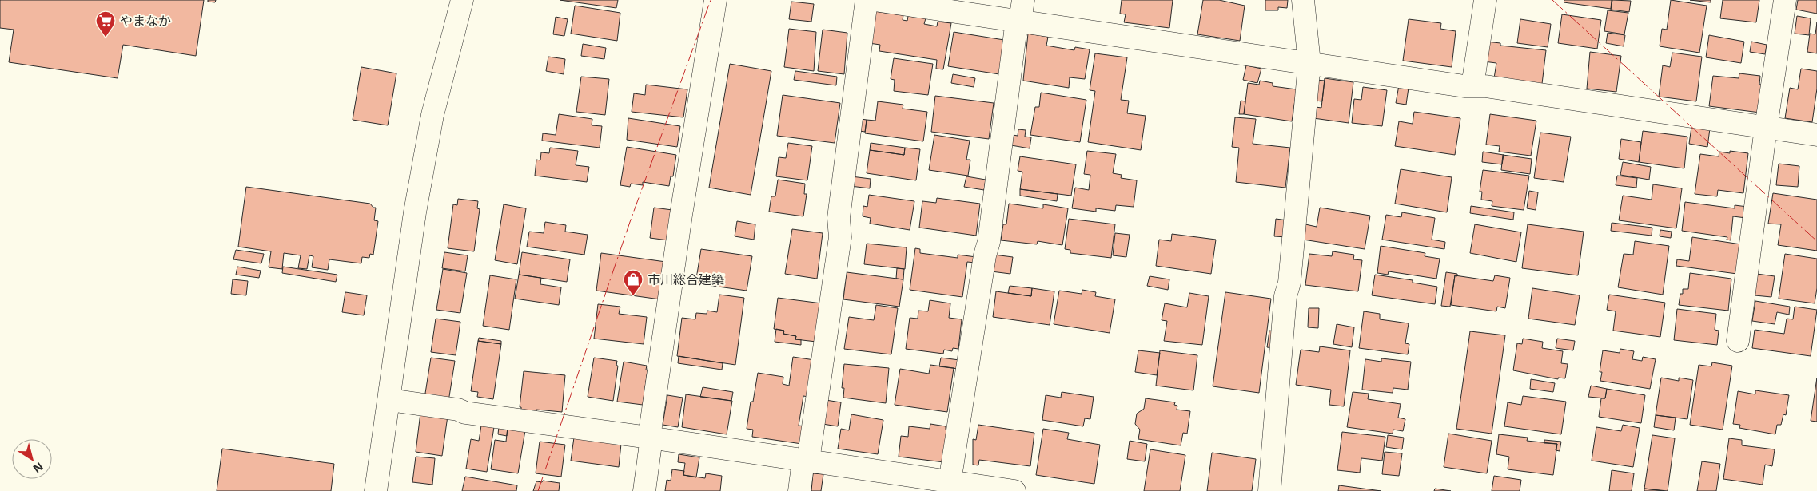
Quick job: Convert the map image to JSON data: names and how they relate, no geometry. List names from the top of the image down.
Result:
{
  "places": {
    "supermarket": ["やまなか"],
    "shop": ["市川総合建築"]
  },
  "north": "bottom right"
}
